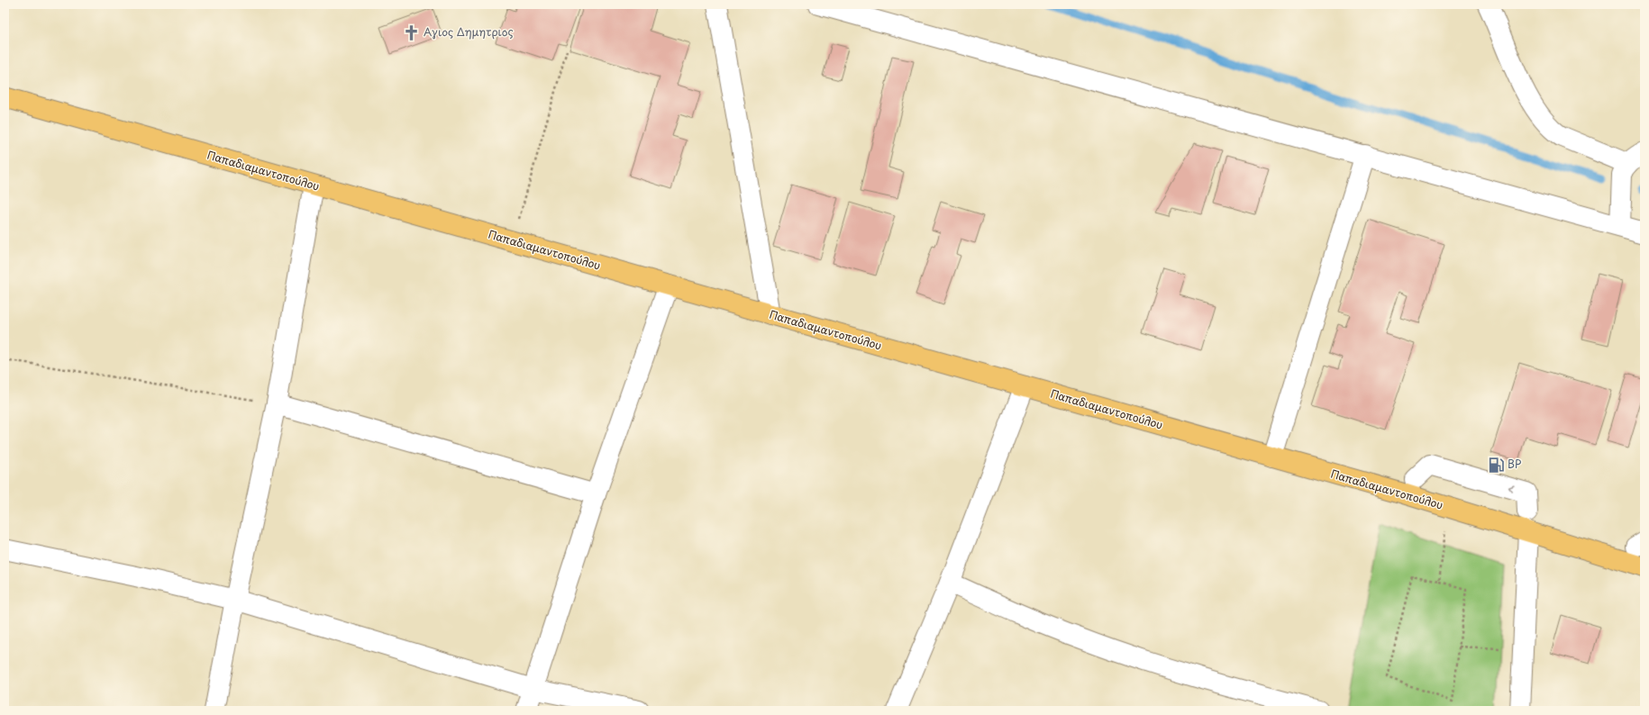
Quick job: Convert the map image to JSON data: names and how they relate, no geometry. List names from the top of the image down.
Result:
{
  "streets": {
    "main road": ["Παπαδιαμαντοπούλου"]
  },
  "places": {
    "church": ["Αγιος Δημητριος"],
    "fuel station": ["BP"]
  }
}
